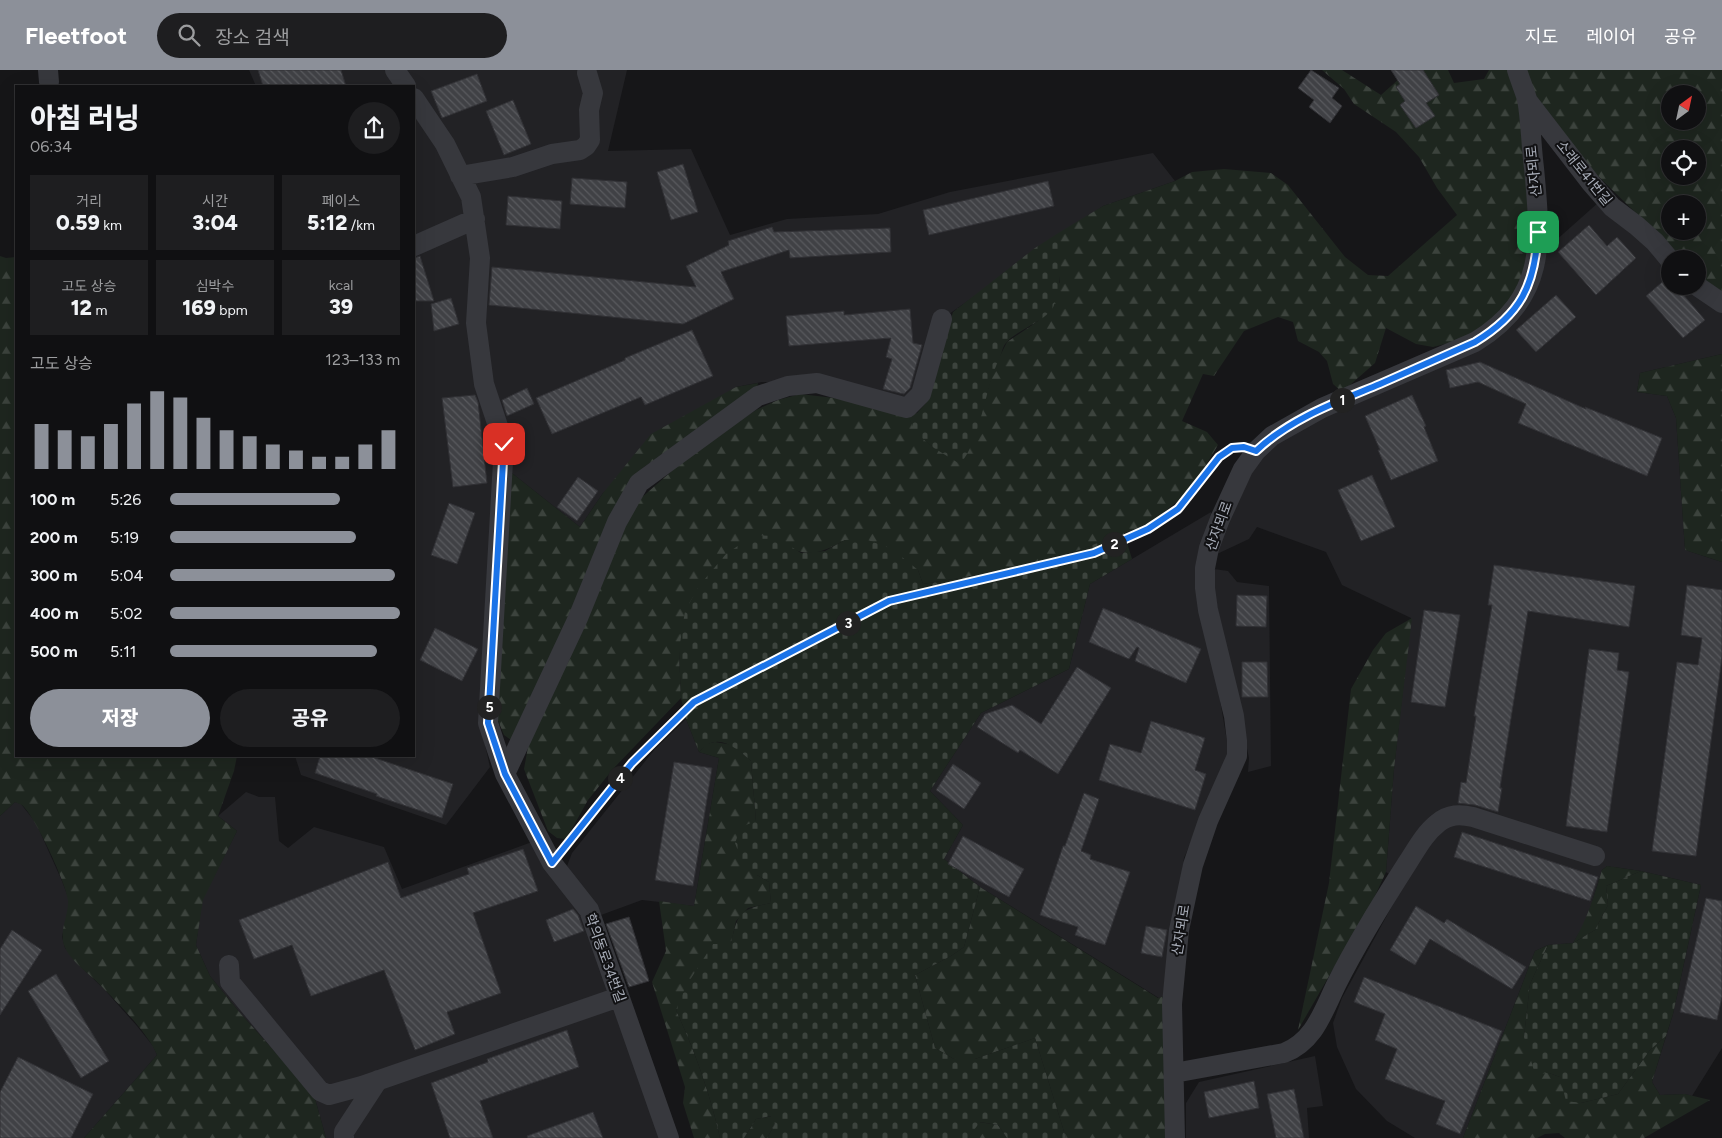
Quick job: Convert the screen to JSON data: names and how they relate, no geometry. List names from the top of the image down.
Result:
{
  "streets": {
    "street": ["산자뫼로", "소래로41번길", "학의동로34번길"]
  },
  "crossings": [
    ["산자뫼로", "소래로41번길"]
  ],
  "north": "top right",
  "page": {
    "header": "Fleetfoot",
    "search": "장소 검색",
    "nav": ["지도", "레이어", "공유"],
    "map_buttons": ["+", "−"],
    "heading": ["아침 러닝", "06:34"],
    "stats": [
      ["거리", "0.59 km"],
      ["시간", "3:04"],
      ["페이스", "5:12 /km"],
      ["고도 상승", "12 m"],
      ["심박수", "169 bpm"],
      ["kcal", "39"]
    ],
    "chart": ["고도 상승", "123–133 m"],
    "pins": [
      "1",
      "2",
      "3",
      "5",
      "4"
    ],
    "list": [
      {
        "name": "100 m",
        "note": "5:26"
      },
      {
        "name": "200 m",
        "note": "5:19"
      },
      {
        "name": "300 m",
        "note": "5:04"
      },
      {
        "name": "400 m",
        "note": "5:02"
      },
      {
        "name": "500 m",
        "note": "5:11"
      }
    ],
    "buttons": ["저장", "공유"]
  }
}
